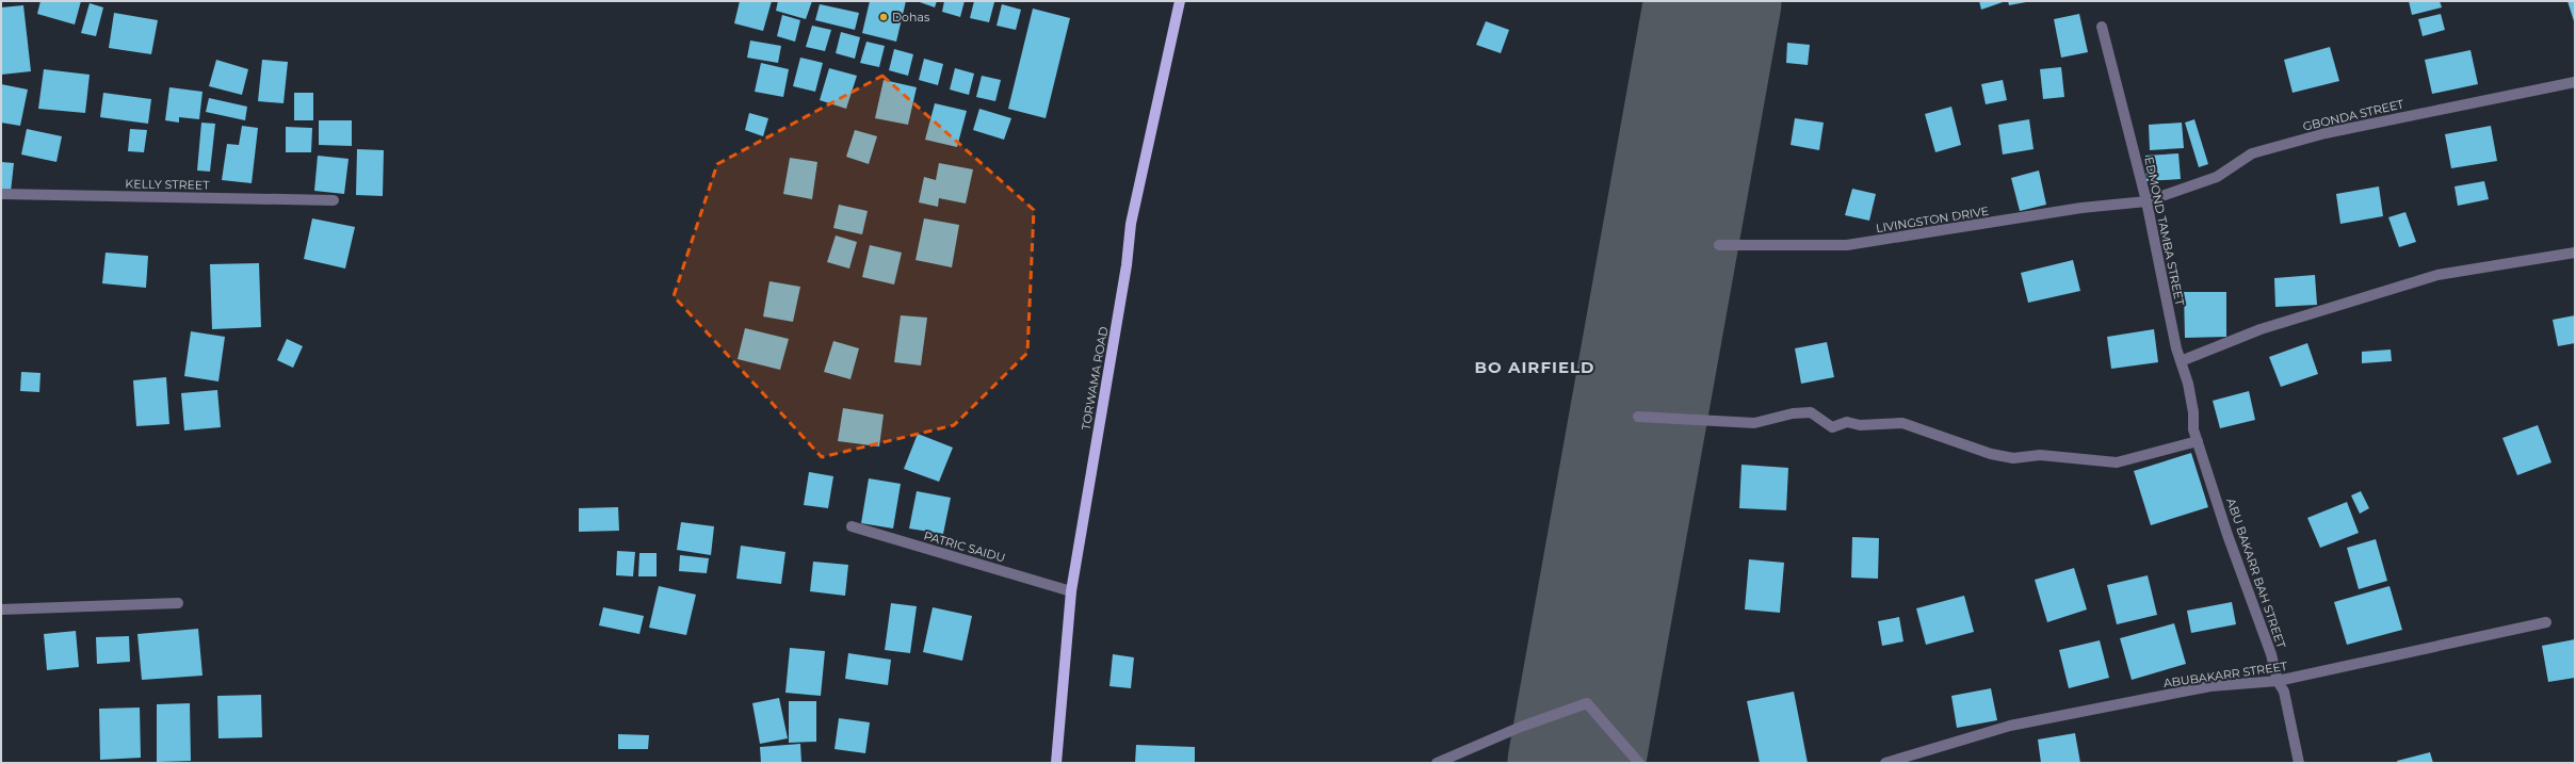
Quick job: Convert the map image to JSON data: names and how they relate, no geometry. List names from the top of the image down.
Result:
{
  "streets": {
    "main road": ["TORWAMA ROAD"],
    "street": [
      "GBONDA STREET",
      "KELLY STREET",
      "LIVINGSTON DRIVE",
      "EDMOND TAMBA STREET",
      "PATRIC SAIDU",
      "ABU BAKARR BAH STREET",
      "ABUBAKARR STREET"
    ]
  },
  "crossings": [
    ["GBONDA STREET", "LIVINGSTON DRIVE"],
    ["GBONDA STREET", "EDMOND TAMBA STREET"],
    ["LIVINGSTON DRIVE", "EDMOND TAMBA STREET"],
    ["EDMOND TAMBA STREET", "ABU BAKARR BAH STREET"],
    ["TORWAMA ROAD", "PATRIC SAIDU"],
    ["ABU BAKARR BAH STREET", "ABUBAKARR STREET"]
  ],
  "districts": ["BO AIRFIELD"],
  "places": ["Dohas"]
}
